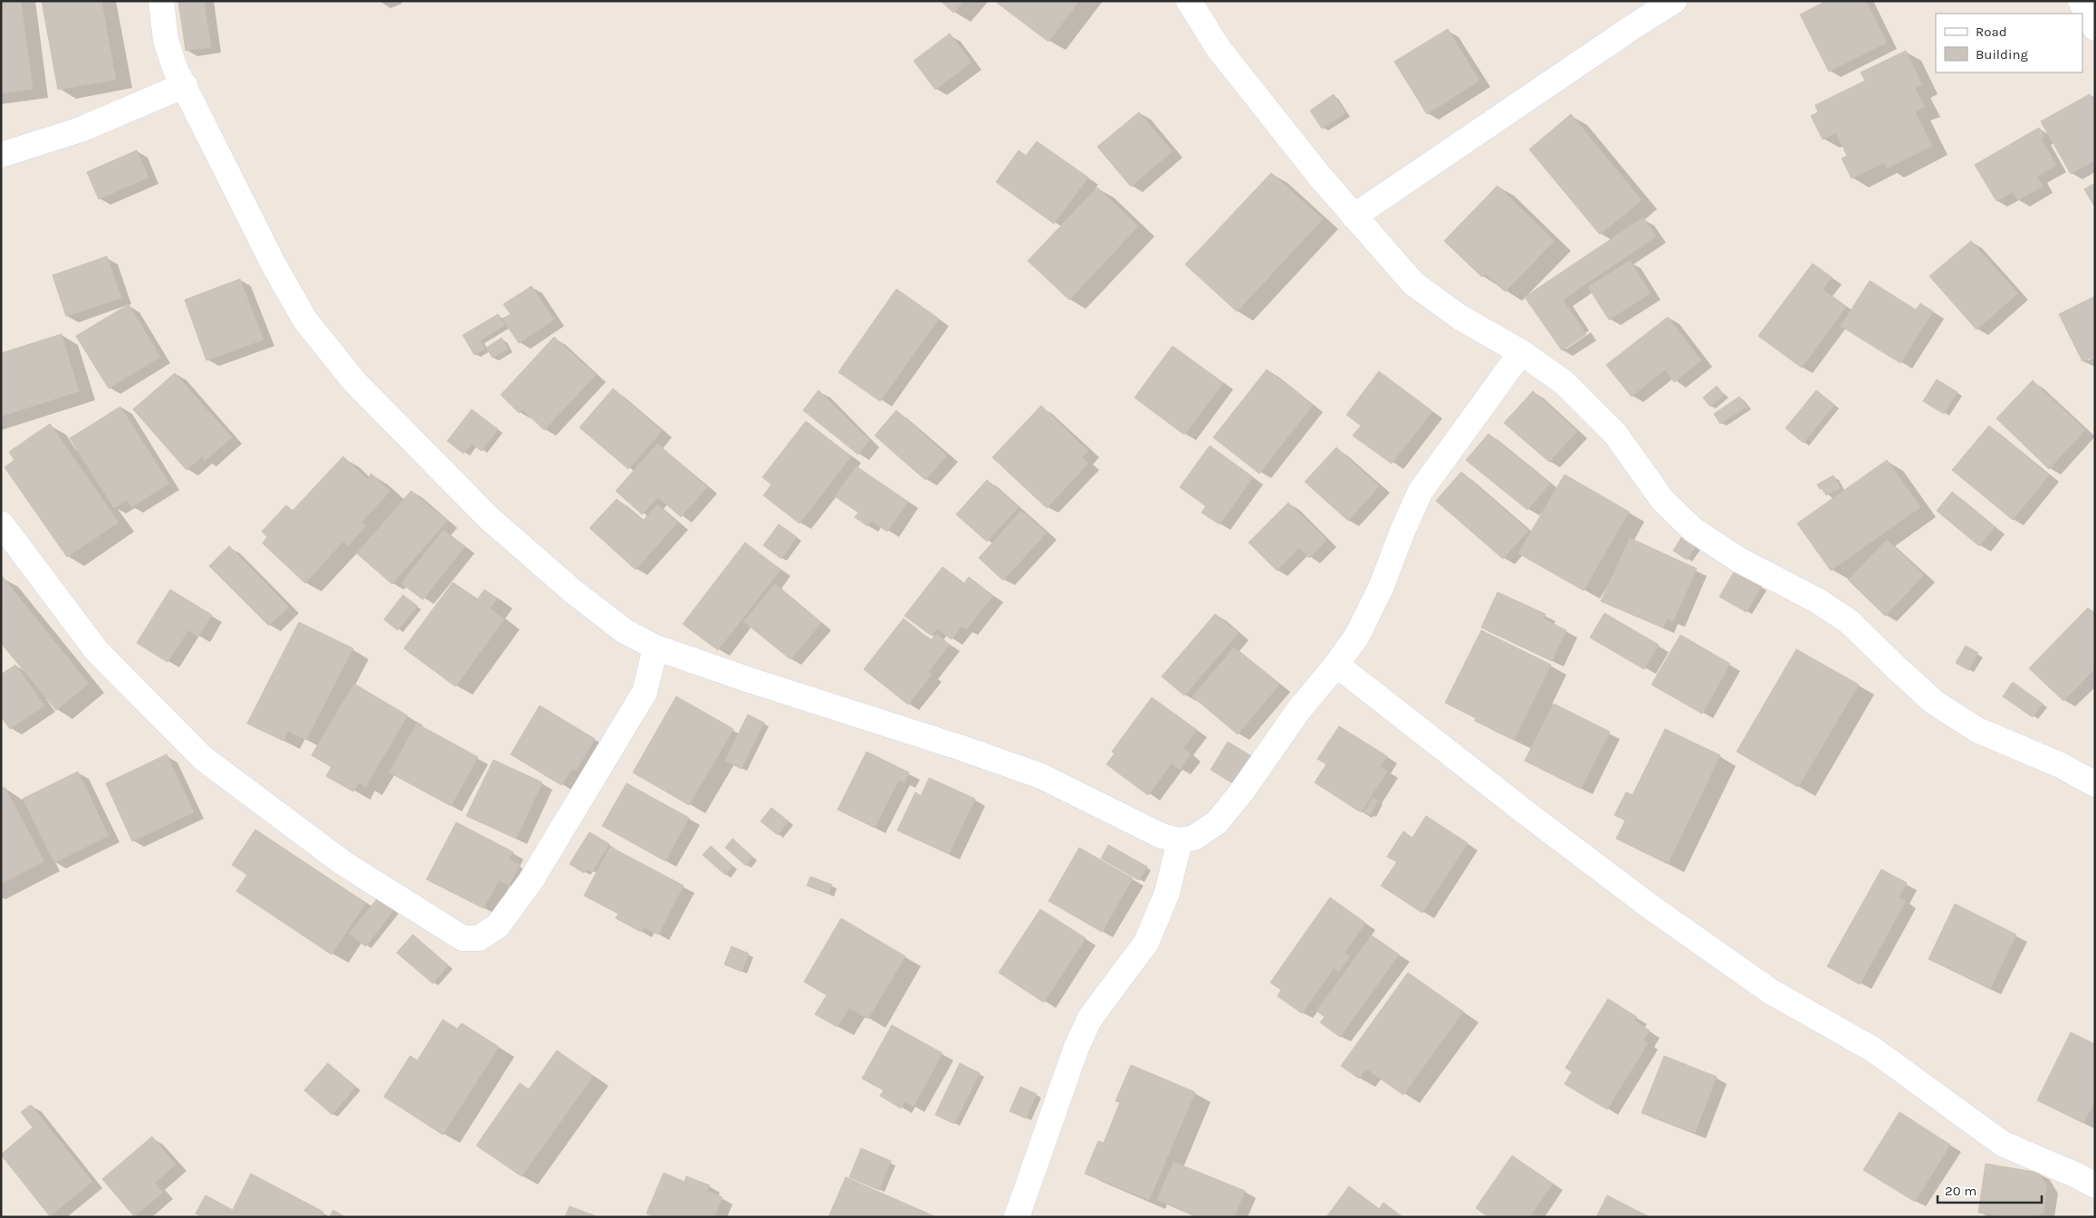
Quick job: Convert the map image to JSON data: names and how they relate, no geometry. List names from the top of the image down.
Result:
{
  "legend": ["Road", "Building"],
  "scale_bar": "20 m"
}
